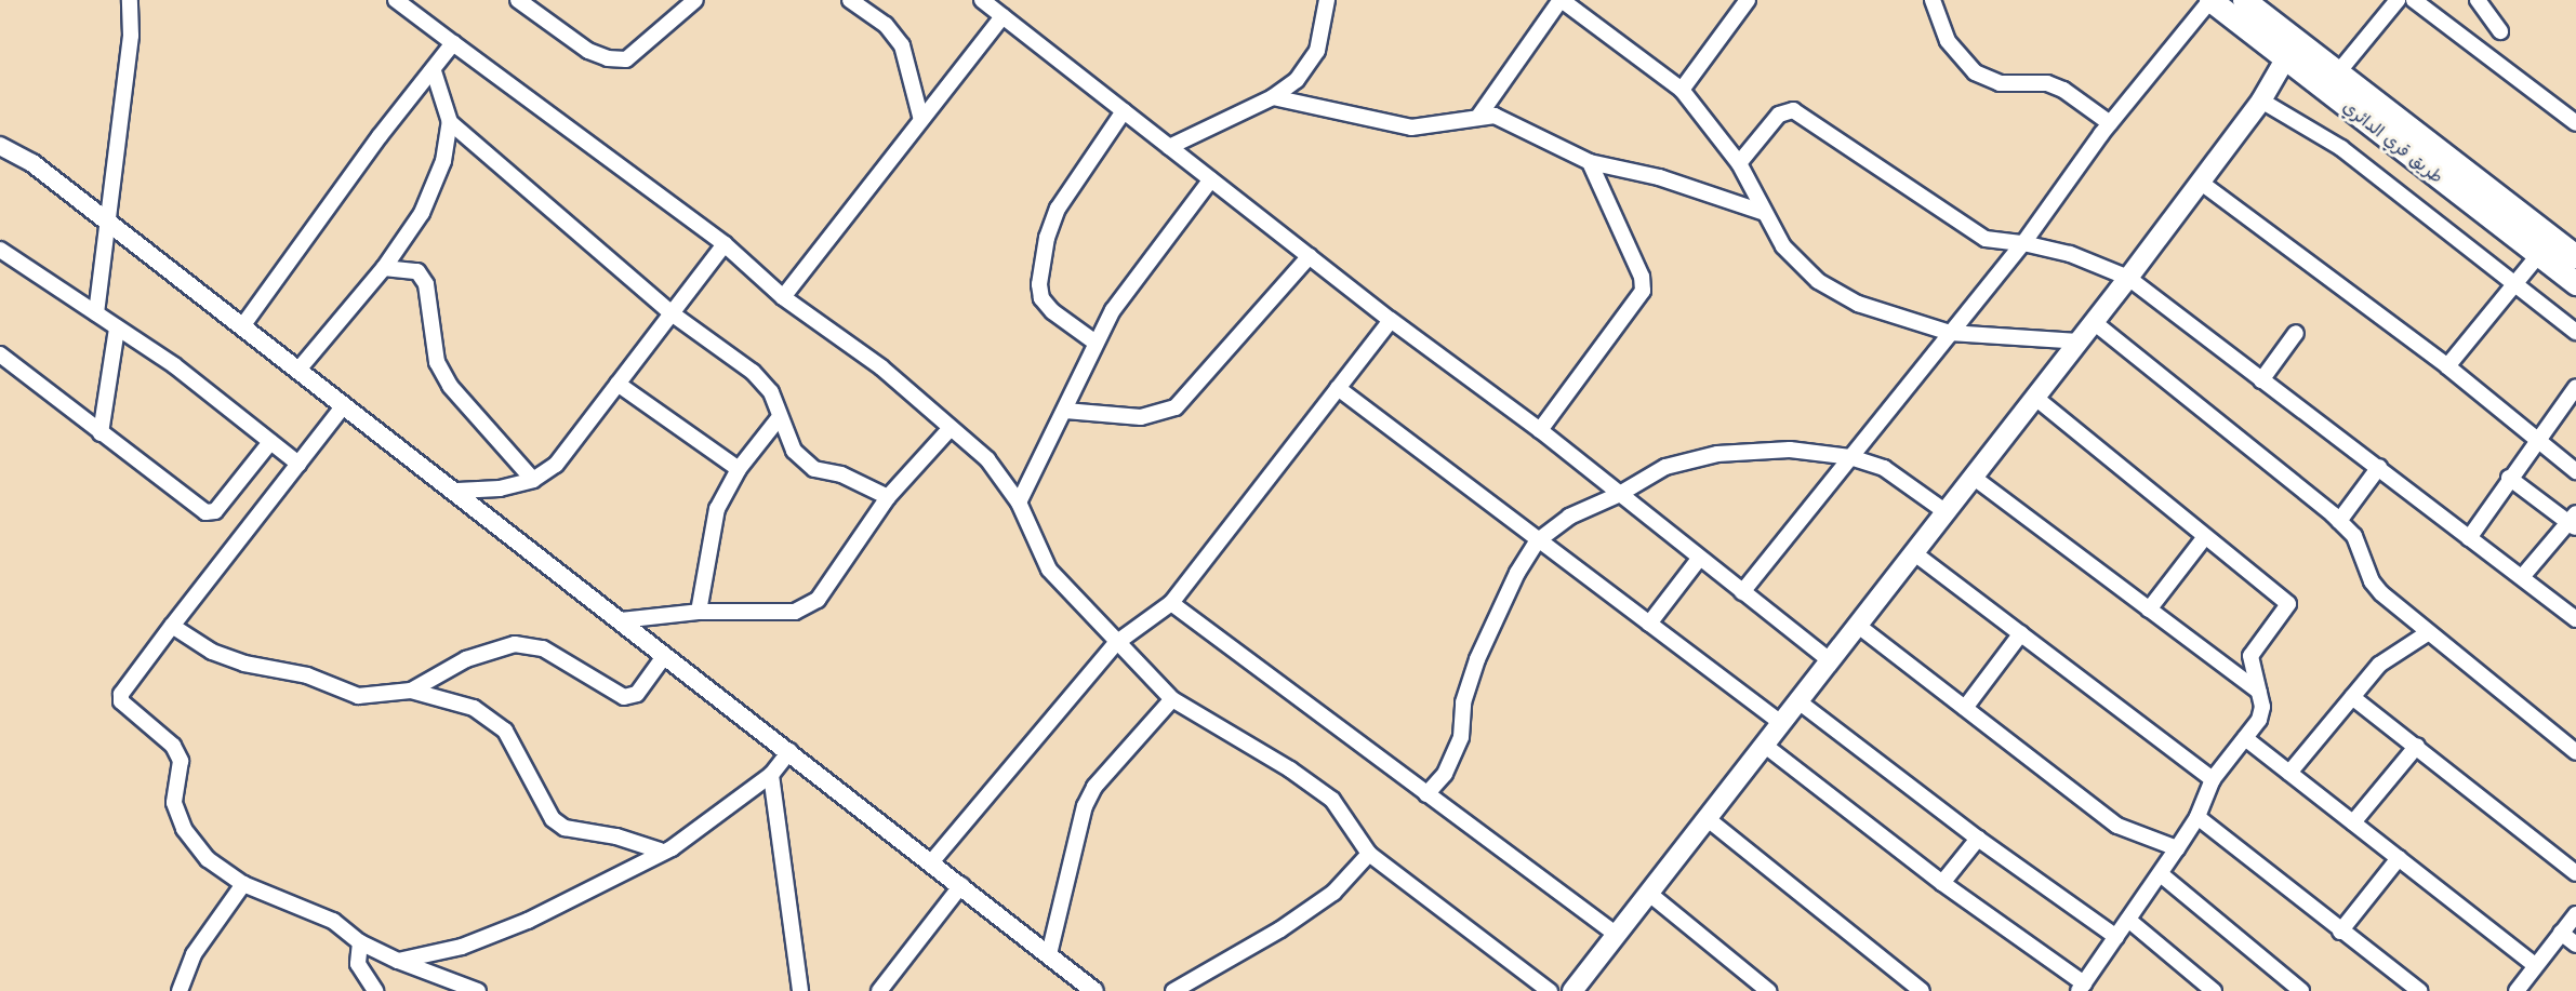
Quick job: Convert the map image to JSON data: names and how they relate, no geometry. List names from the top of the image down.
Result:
{
  "streets": {
    "highway": ["طريق قري الدائري"]
  }
}
